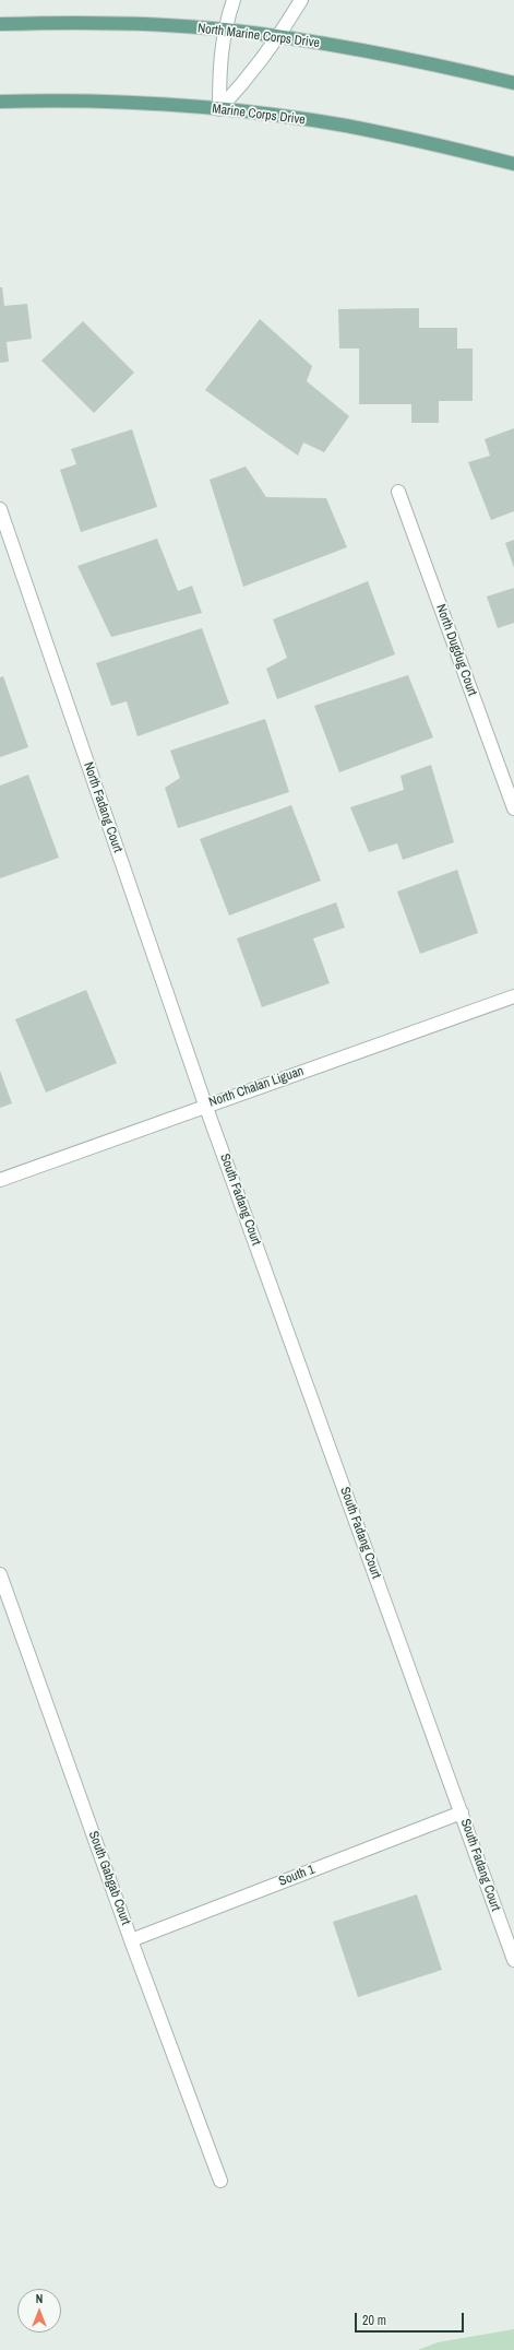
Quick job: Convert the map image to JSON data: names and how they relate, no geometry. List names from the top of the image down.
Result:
{
  "streets": {
    "main road": ["North Marine Corps Drive", "Marine Corps Drive"],
    "street": [
      "North Dugdug Court",
      "North Fadang Court",
      "North Chalan Liguan",
      "South Fadang Court",
      "South 1",
      "South Gabgab Court"
    ]
  },
  "crossings": [
    ["North Fadang Court", "North Chalan Liguan"],
    ["North Fadang Court", "South Fadang Court"],
    ["North Chalan Liguan", "South Fadang Court"],
    ["South Fadang Court", "South 1"],
    ["South 1", "South Gabgab Court"]
  ],
  "scale_bar": "20 m",
  "north": "top"
}
